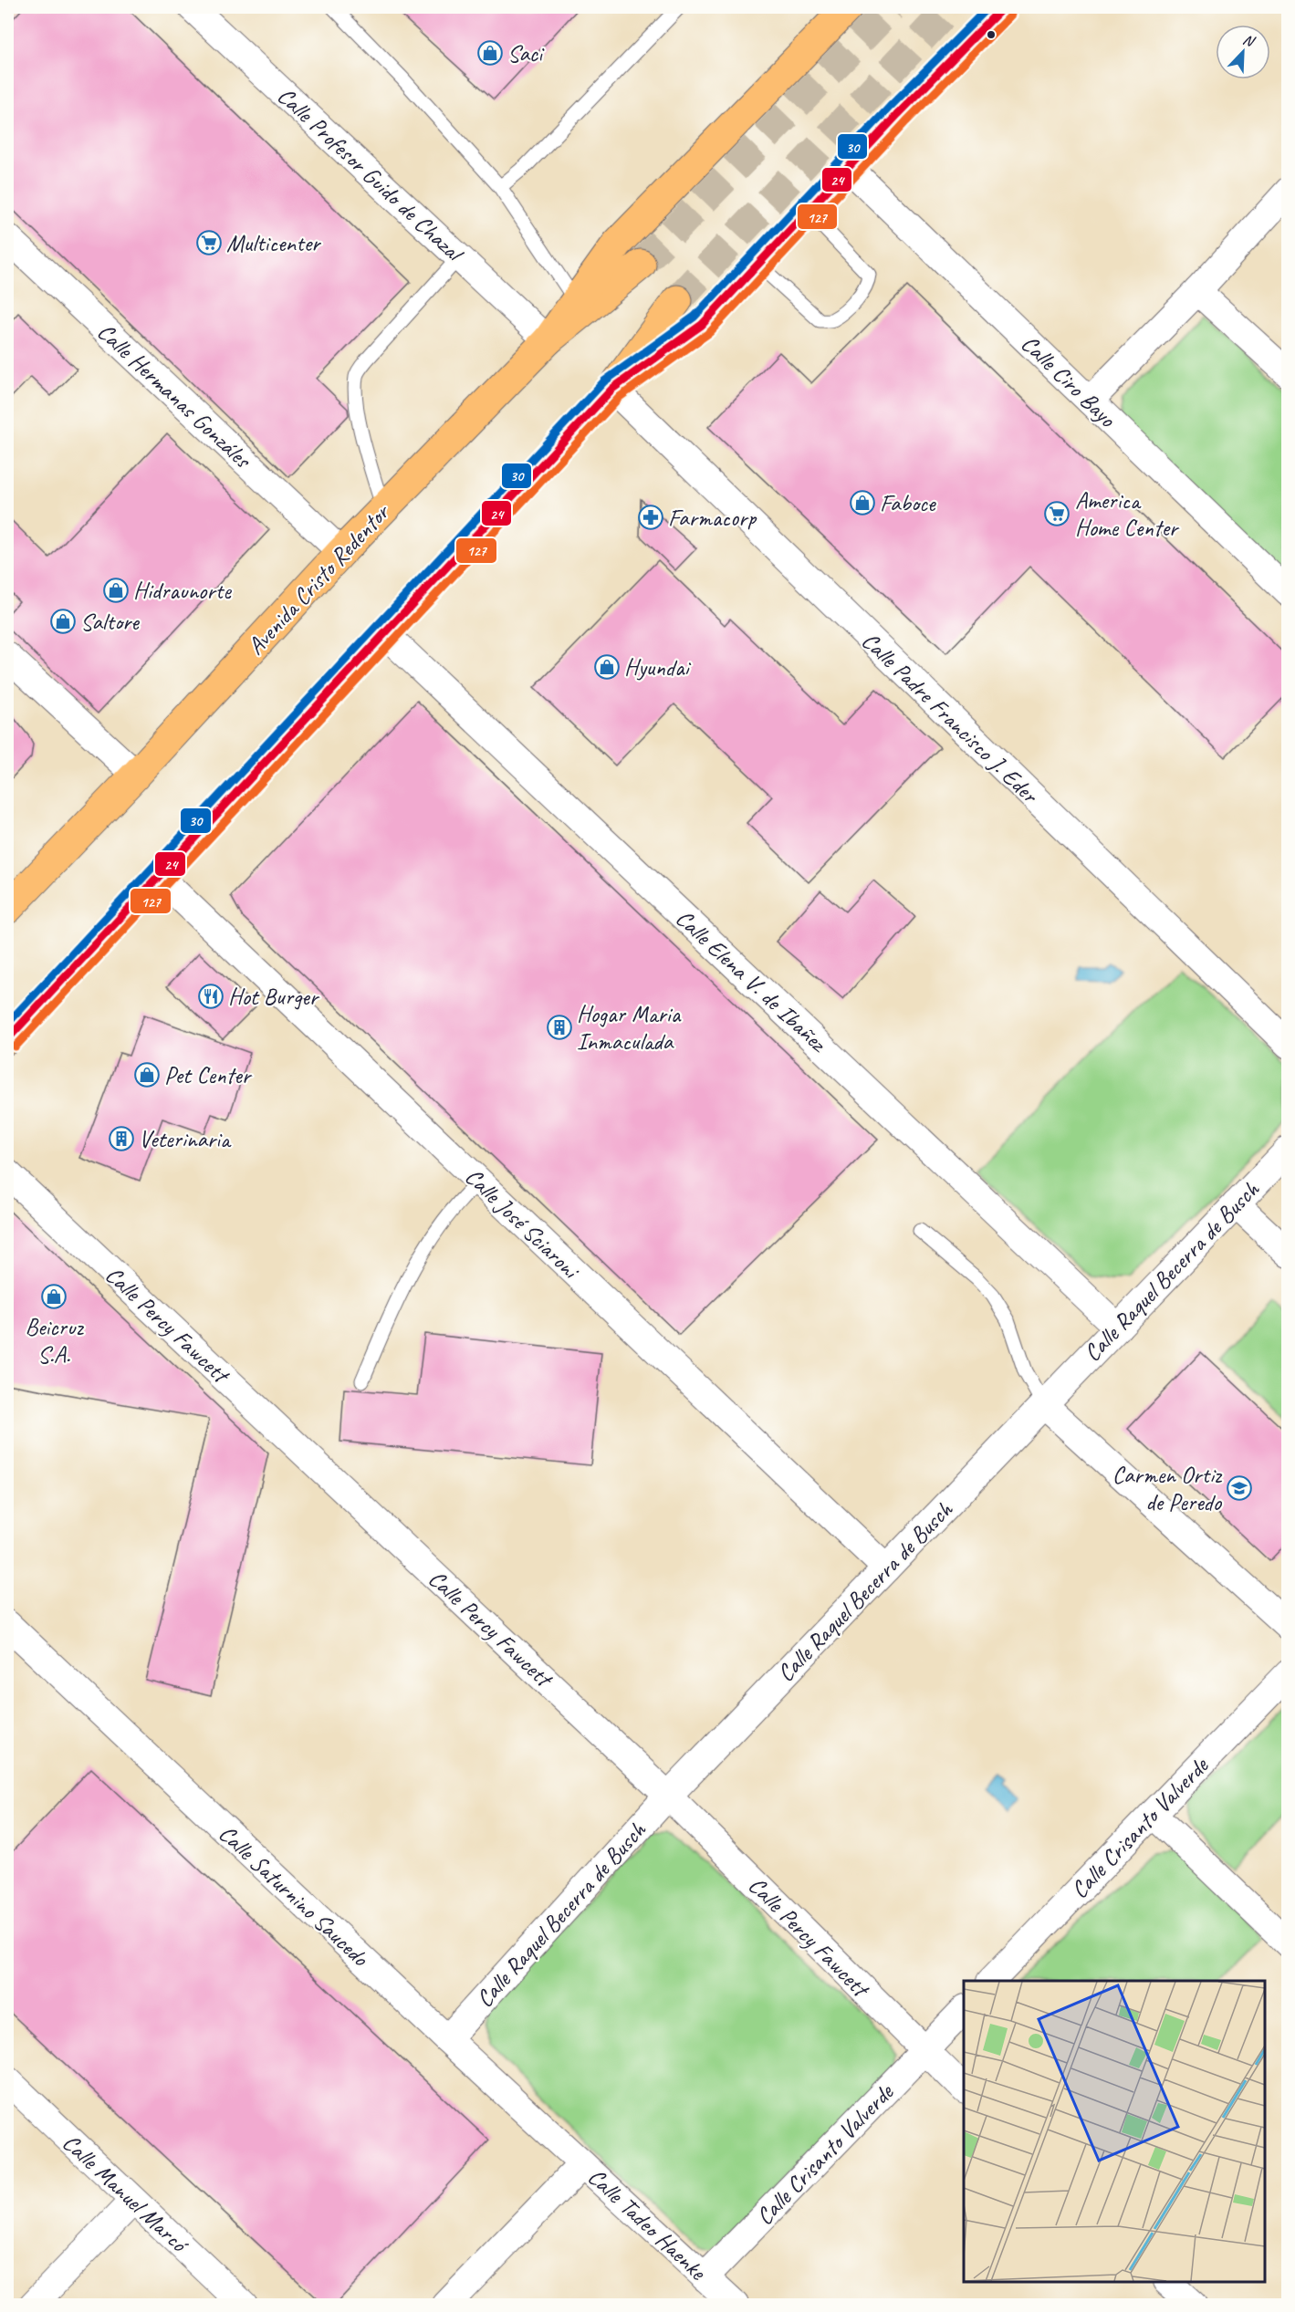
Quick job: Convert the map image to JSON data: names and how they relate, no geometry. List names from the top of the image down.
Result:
{
  "streets": {
    "main road": ["Avenida Cristo Redentor"],
    "street": [
      "Calle Profesor Guido de Chazal",
      "Calle Ciro Bayo",
      "Calle Hermanas Gonzáles",
      "Calle Padre Francisco J. Eder",
      "Calle Elena V. de Ibañez",
      "Calle José Sciaroni",
      "Calle Raquel Becerra de Busch",
      "Calle Percy Fawcett",
      "Calle Crisanto Valverde",
      "Calle Saturnino Saucedo",
      "Calle Manuel Marcó",
      "Calle Tadeo Haenke"
    ]
  },
  "crossings": [
    ["Calle Profesor Guido de Chazal", "Avenida Cristo Redentor"],
    ["Calle Hermanas Gonzáles", "Avenida Cristo Redentor"],
    ["Calle Elena V. de Ibañez", "Calle Raquel Becerra de Busch"],
    ["Calle José Sciaroni", "Calle Raquel Becerra de Busch"],
    ["Calle Raquel Becerra de Busch", "Calle Percy Fawcett"],
    ["Calle Raquel Becerra de Busch", "Calle Saturnino Saucedo"],
    ["Calle Percy Fawcett", "Calle Crisanto Valverde"],
    ["Calle Crisanto Valverde", "Calle Tadeo Haenke"],
    ["Calle Saturnino Saucedo", "Calle Tadeo Haenke"]
  ],
  "places": {
    "shop": [
      "Saci",
      "Faboce",
      "Hidraunorte",
      "Saltore",
      "Hyundai",
      "Pet Center",
      "Beicruz S.A."
    ],
    "supermarket": ["Multicenter", "America Home Center"],
    "pharmacy": ["Farmacorp"],
    "restaurant": ["Hot Burger"],
    "building": ["Hogar Maria Inmaculada", "Veterinaria"],
    "school or university": ["Carmen Ortiz de Peredo"]
  },
  "lines": ["transit line 24", "transit line 30", "transit line 127"],
  "north": "top right"
}
